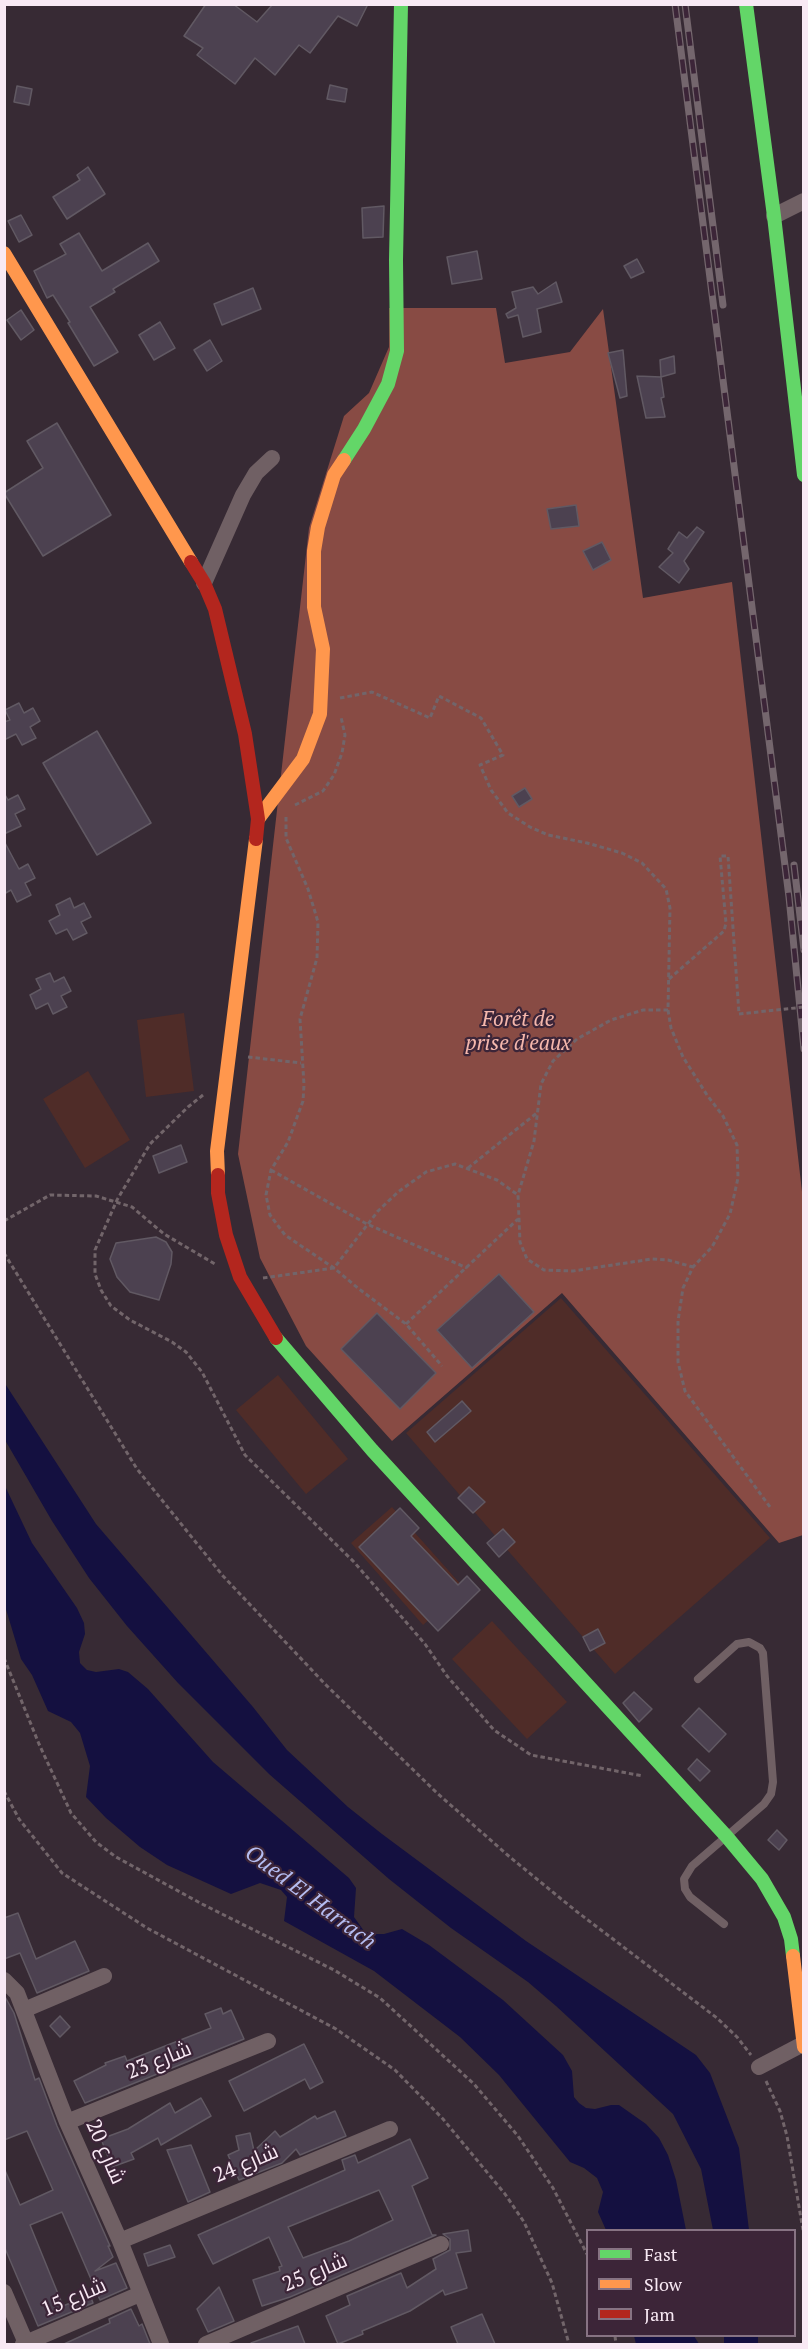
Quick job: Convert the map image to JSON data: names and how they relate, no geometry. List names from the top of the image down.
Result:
{
  "streets": {
    "street": [
      "شارع 23",
      "شارع 20",
      "شارع 24",
      "شارع 25",
      "شارع 15"
    ]
  },
  "crossings": [
    ["شارع 23", "شارع 20"],
    ["شارع 20", "شارع 24"],
    ["شارع 20", "شارع 15"]
  ],
  "water": ["Oued El Harrach"],
  "parks": ["Forêt de prise d'eaux"],
  "legend": ["Fast", "Slow", "Jam"]
}
